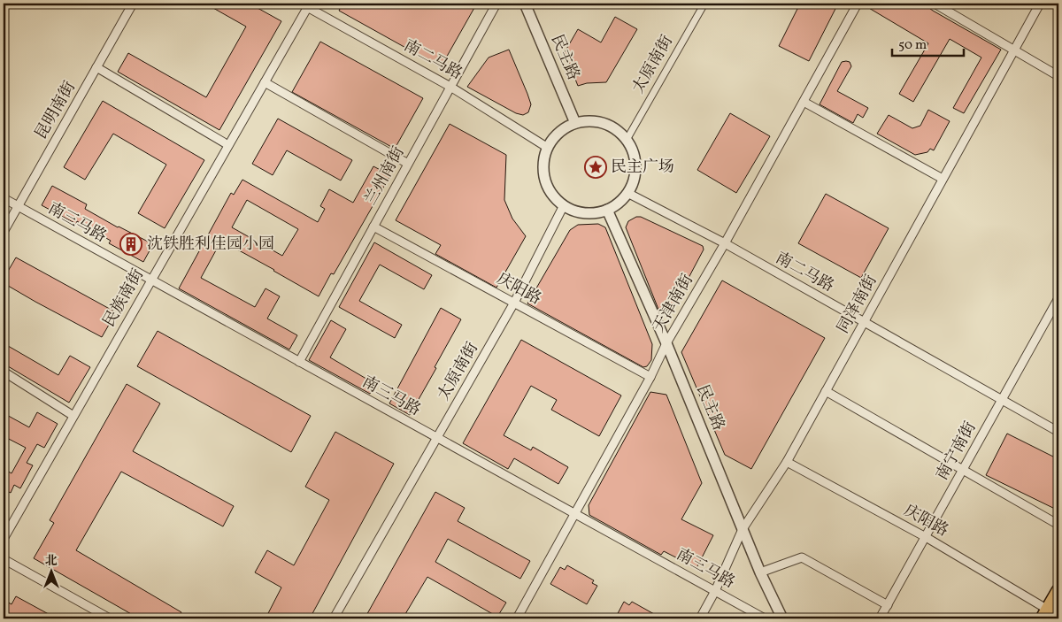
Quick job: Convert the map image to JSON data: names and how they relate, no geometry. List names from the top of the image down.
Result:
{
  "streets": {
    "street": [
      "民主路",
      "南二马路",
      "太原南街",
      "昆明南街",
      "兰州南街",
      "南三马路",
      "庆阳路",
      "民族南街",
      "天津南街",
      "同泽南街",
      "南宁南街"
    ]
  },
  "crossings": [
    ["民主路", "南二马路"],
    ["民主路", "太原南街"],
    ["民主路", "天津南街"],
    ["民主路", "同泽南街"],
    ["南二马路", "太原南街"],
    ["南二马路", "兰州南街"],
    ["南二马路", "民族南街"],
    ["南二马路", "天津南街"],
    ["南二马路", "同泽南街"],
    ["南二马路", "南宁南街"],
    ["太原南街", "南三马路"],
    ["太原南街", "庆阳路"],
    ["昆明南街", "南三马路"],
    ["兰州南街", "南三马路"],
    ["兰州南街", "庆阳路"],
    ["南三马路", "民族南街"],
    ["南三马路", "天津南街"],
    ["南三马路", "同泽南街"],
    ["庆阳路", "天津南街"],
    ["庆阳路", "同泽南街"],
    ["庆阳路", "南宁南街"]
  ],
  "places": {
    "place": ["民主广场"],
    "building": ["沈铁胜利佳园小园"]
  },
  "scale_bar": "50 m",
  "north": "top"
}
